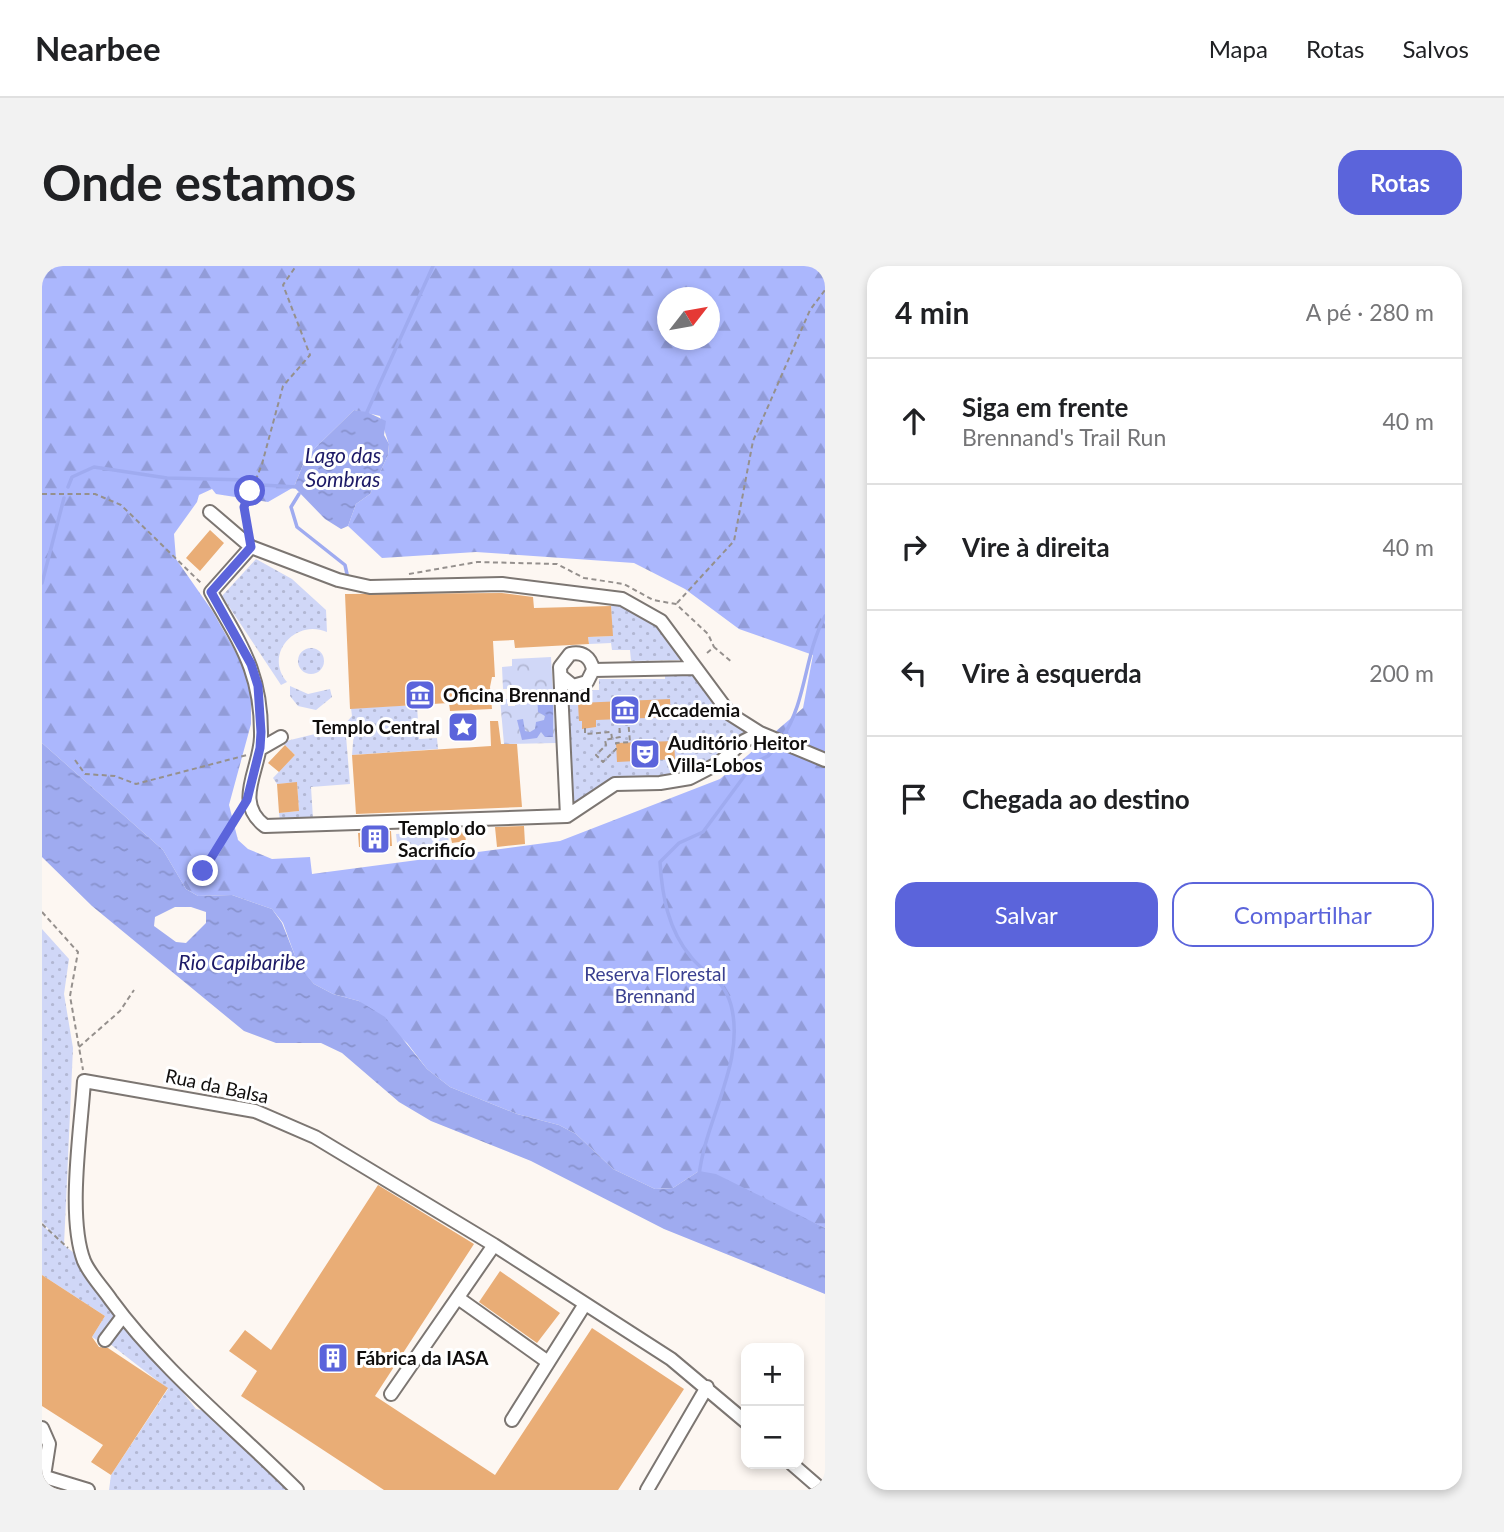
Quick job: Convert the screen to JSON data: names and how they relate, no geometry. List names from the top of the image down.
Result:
{
  "streets": {
    "lane": ["Rua da Balsa"]
  },
  "water": ["Lago das Sombras", "Rio Capibaribe"],
  "parks": ["Reserva Florestal Brennand"],
  "places": {
    "museum": ["Oficina Brennand", "Accademia"],
    "place": ["Templo Central"],
    "theatre": ["Auditório Heitor Villa-Lobos"],
    "building": ["Templo do Sacrificío", "Fábrica da IASA"]
  },
  "north": "top right",
  "page": {
    "header": "Nearbee",
    "nav": ["Mapa", "Rotas", "Salvos"],
    "buttons": [
      "Rotas",
      ["Salvar", "Compartilhar"]
    ],
    "title": "Onde estamos",
    "heading": ["4 min", "A pé · 280 m"],
    "list": [
      ["Siga em frente", "Brennand's Trail Run", "40 m"],
      ["Vire à direita", "40 m"],
      ["Vire à esquerda", "200 m"],
      "Chegada ao destino"
    ],
    "map_buttons": ["+", "−"]
  }
}
